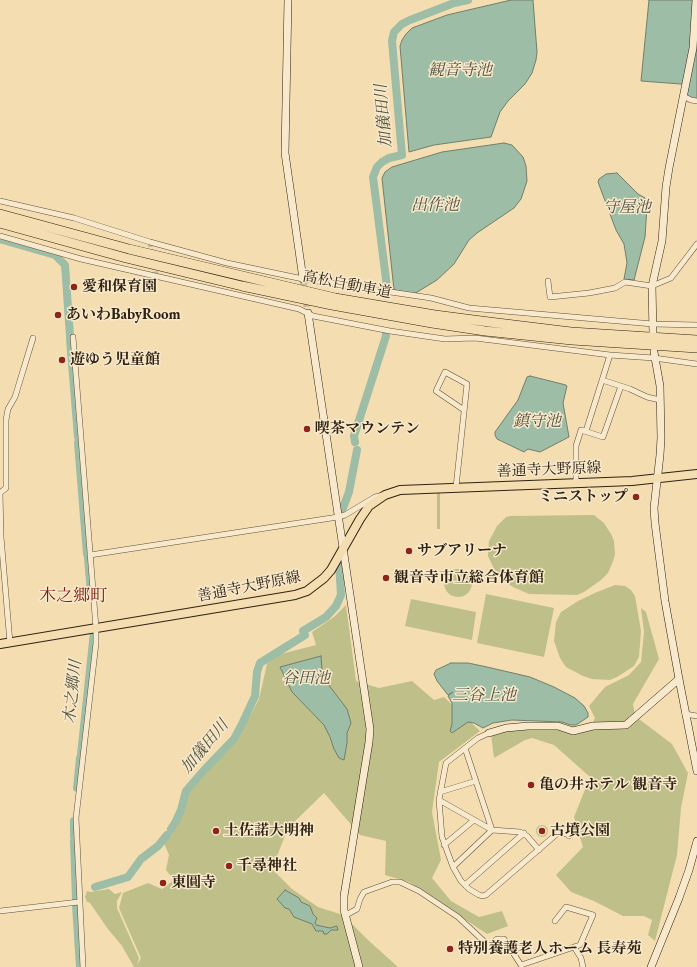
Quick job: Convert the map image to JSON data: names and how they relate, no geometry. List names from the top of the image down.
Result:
{
  "streets": {
    "highway": ["高松自動車道"],
    "main road": ["善通寺大野原線"]
  },
  "districts": ["木之郷町"],
  "water": [
    "観音寺池",
    "加儀田川",
    "出作池",
    "守屋池",
    "鎮守池",
    "谷田池",
    "木之郷川",
    "三谷上池"
  ],
  "places": [
    "愛和保育園",
    "あいわBabyRoom",
    "遊ゆう児童館",
    "喫茶マウンテン",
    "ミニストップ",
    "サブアリーナ",
    "観音寺市立総合体育館",
    "亀の井ホテル 観音寺",
    "土佐諾大明神",
    "古墳公園",
    "千尋神社",
    "東圓寺",
    "特別養護老人ホーム 長寿苑"
  ]
}
